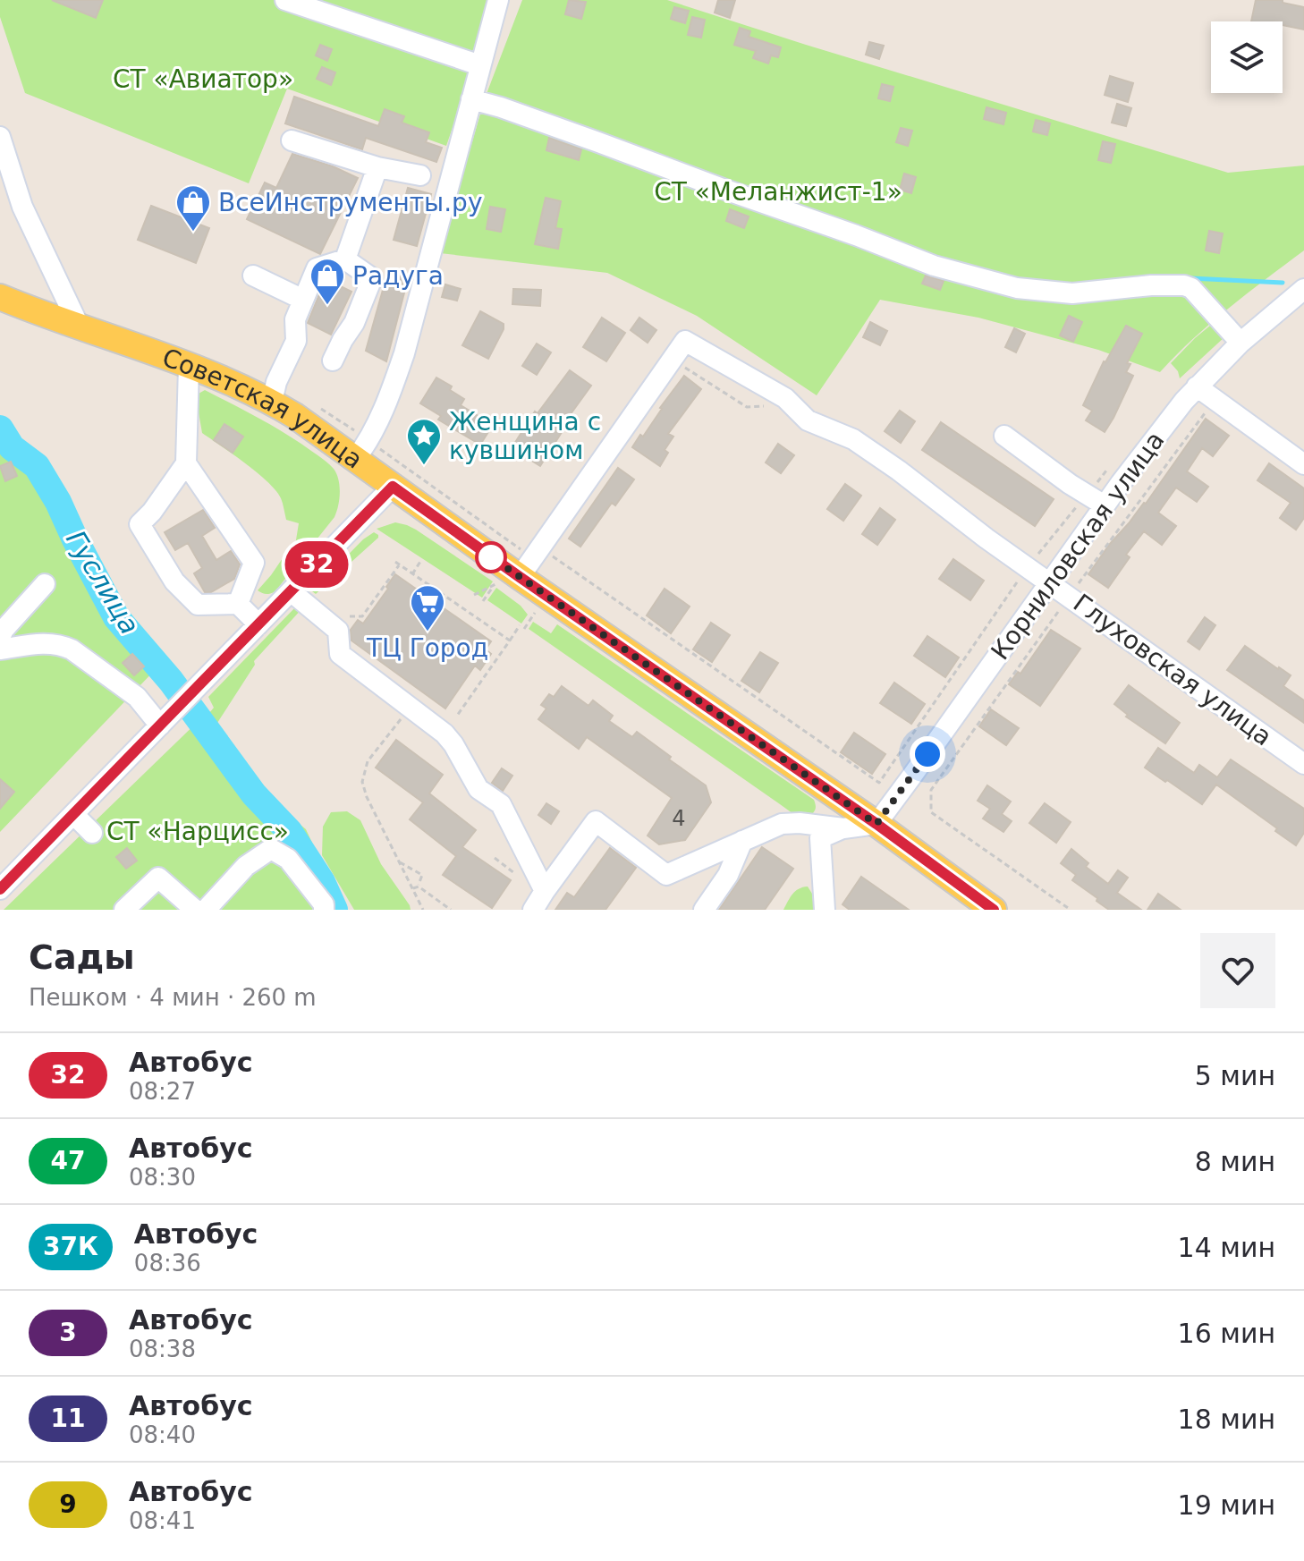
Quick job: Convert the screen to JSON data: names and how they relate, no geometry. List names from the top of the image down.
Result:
{
  "streets": {
    "main road": ["Советская улица"],
    "street": ["Корниловская улица", "Глуховская улица"]
  },
  "crossings": [
    ["Советская улица", "Корниловская улица"],
    ["Корниловская улица", "Глуховская улица"]
  ],
  "water": ["Гуслица"],
  "parks": ["СТ «Авиатор»", "СТ «Меланжист-1»", "СТ «Нарцисс»"],
  "places": {
    "shop": ["ВсеИнструменты.ру", "Радуга"],
    "place": ["Женщина с кувшином"],
    "supermarket": ["ТЦ Город"]
  },
  "lines": ["bus line 32"],
  "house_numbers": ["4"],
  "page": {
    "on_map": "32",
    "heading": ["Сады", "Пешком · 4 мин · 260 m"],
    "list": [
      {
        "mark": "32",
        "name": "Автобус",
        "note": "08:27",
        "value": "5 мин"
      },
      {
        "mark": "47",
        "name": "Автобус",
        "note": "08:30",
        "value": "8 мин"
      },
      {
        "mark": "37К",
        "name": "Автобус",
        "note": "08:36",
        "value": "14 мин"
      },
      {
        "mark": "3",
        "name": "Автобус",
        "note": "08:38",
        "value": "16 мин"
      },
      {
        "mark": "11",
        "name": "Автобус",
        "note": "08:40",
        "value": "18 мин"
      },
      {
        "mark": "9",
        "name": "Автобус",
        "note": "08:41",
        "value": "19 мин"
      }
    ]
  }
}
